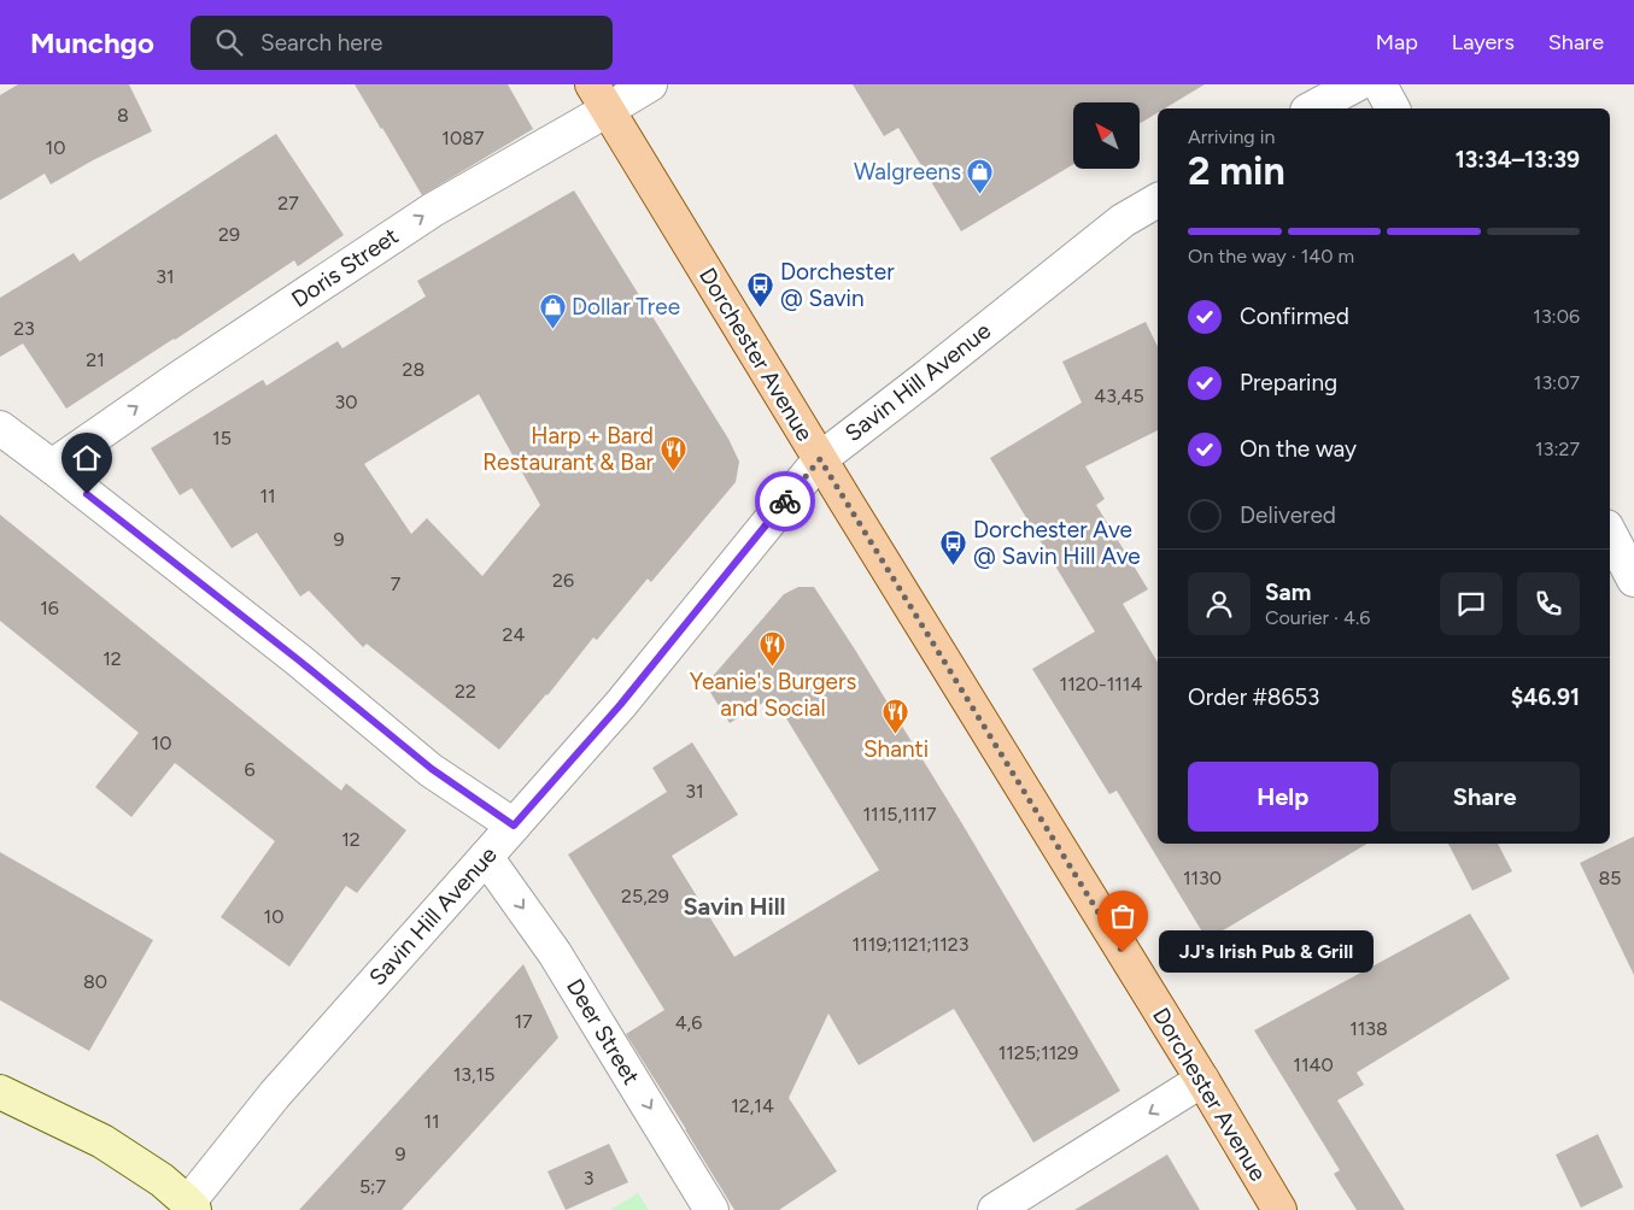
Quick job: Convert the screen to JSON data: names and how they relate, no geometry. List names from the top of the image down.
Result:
{
  "streets": {
    "main road": ["Dorchester Avenue"],
    "street": ["Doris Street", "Savin Hill Avenue", "Deer Street"]
  },
  "crossings": [
    ["Doris Street", "Dorchester Avenue"],
    ["Dorchester Avenue", "Savin Hill Avenue"],
    ["Savin Hill Avenue", "Deer Street"]
  ],
  "one_way": ["Doris Street", "Deer Street"],
  "districts": ["Savin Hill"],
  "places": {
    "shop": ["Walgreens", "Dollar Tree"],
    "bus stop": ["Dorchester @ Savin", "Dorchester Ave @ Savin Hill Ave"],
    "restaurant": ["Harp + Bard Restaurant & Bar", "Yeanie's Burgers and Social", "Shanti"],
    "other": ["JJ's Irish Pub & Grill"]
  },
  "house_numbers": [
    "8",
    "1087",
    "10",
    "27",
    "29",
    "31",
    "23",
    "21",
    "28",
    "43,45",
    "30",
    "15",
    "11",
    "9",
    "26",
    "7",
    "16",
    "24",
    "12",
    "1120-1114",
    "22",
    "10",
    "6",
    "31",
    "1115,1117",
    "12",
    "1130",
    "85",
    "25,29",
    "10",
    "1119;1121;1123",
    "80",
    "17",
    "4,6",
    "1138",
    "1125;1129",
    "1140",
    "13,15",
    "12,14",
    "11",
    "9",
    "3",
    "5;7"
  ],
  "north": "top left",
  "page": {
    "header": "Munchgo",
    "search": "Search here",
    "nav": ["Map", "Layers", "Share"],
    "heading": ["2 min", "Arriving in", "13:34–13:39"],
    "panel": [
      "Sam",
      "Courier · 4.6",
      "Order #8653",
      "$46.91"
    ],
    "bar": "On the way · 140 m",
    "list": [
      ["Confirmed", "13:06"],
      ["Preparing", "13:07"],
      ["On the way", "13:27"],
      "Delivered"
    ],
    "buttons": ["Help", "Share"],
    "bubble": "JJ's Irish Pub & Grill"
  }
}
